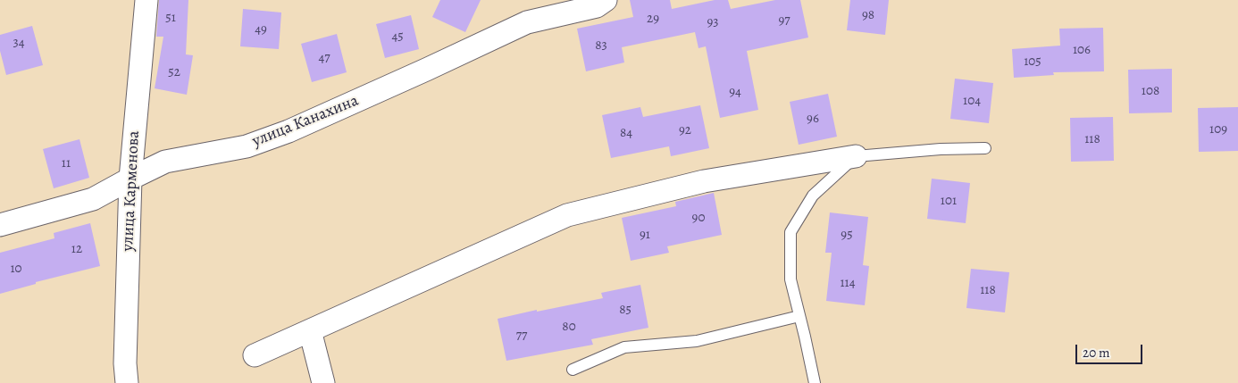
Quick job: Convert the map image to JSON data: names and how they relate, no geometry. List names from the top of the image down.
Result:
{
  "streets": {
    "street": ["улица Канахина", "улица Карменова"]
  },
  "crossings": [
    ["улица Канахина", "улица Карменова"]
  ],
  "house_numbers": [
    "98",
    "51",
    "29",
    "97",
    "93",
    "49",
    "45",
    "34",
    "83",
    "106",
    "47",
    "105",
    "52",
    "108",
    "94",
    "104",
    "96",
    "109",
    "92",
    "84",
    "118",
    "11",
    "101",
    "90",
    "91",
    "95",
    "12",
    "10",
    "114",
    "118",
    "85",
    "80",
    "77"
  ],
  "scale_bar": "20 m"
}
